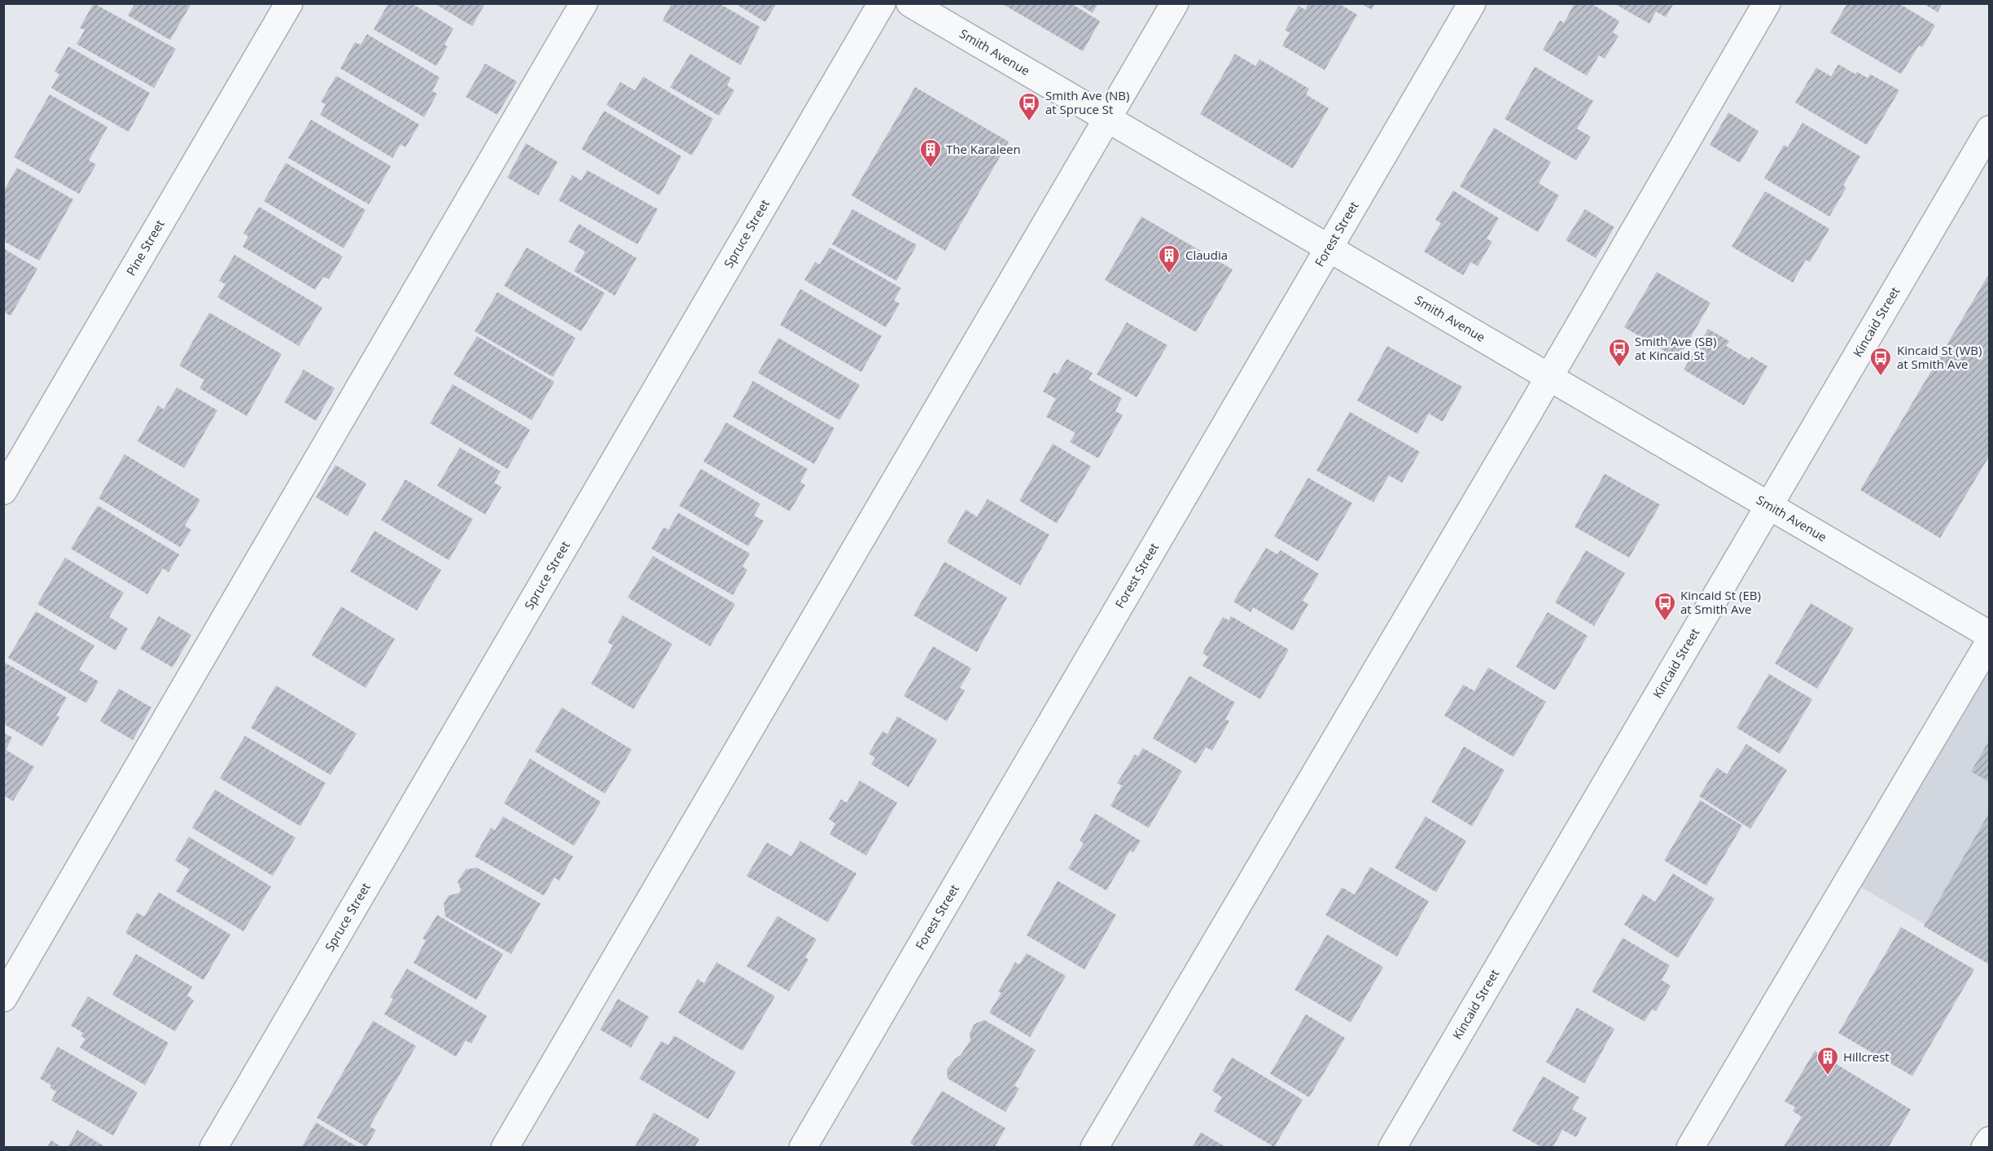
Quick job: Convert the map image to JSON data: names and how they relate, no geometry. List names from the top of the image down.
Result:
{
  "streets": {
    "street": [
      "Smith Avenue",
      "Spruce Street",
      "Forest Street",
      "Pine Street",
      "Kincaid Street"
    ]
  },
  "crossings": [
    ["Smith Avenue", "Forest Street"],
    ["Smith Avenue", "Kincaid Street"]
  ],
  "places": {
    "bus stop": [
      "Smith Ave (NB) at Spruce St",
      "Smith Ave (SB) at Kincaid St",
      "Kincaid St (WB) at Smith Ave",
      "Kincaid St (EB) at Smith Ave"
    ],
    "building": ["The Karaleen", "Claudia", "Hillcrest"]
  }
}
